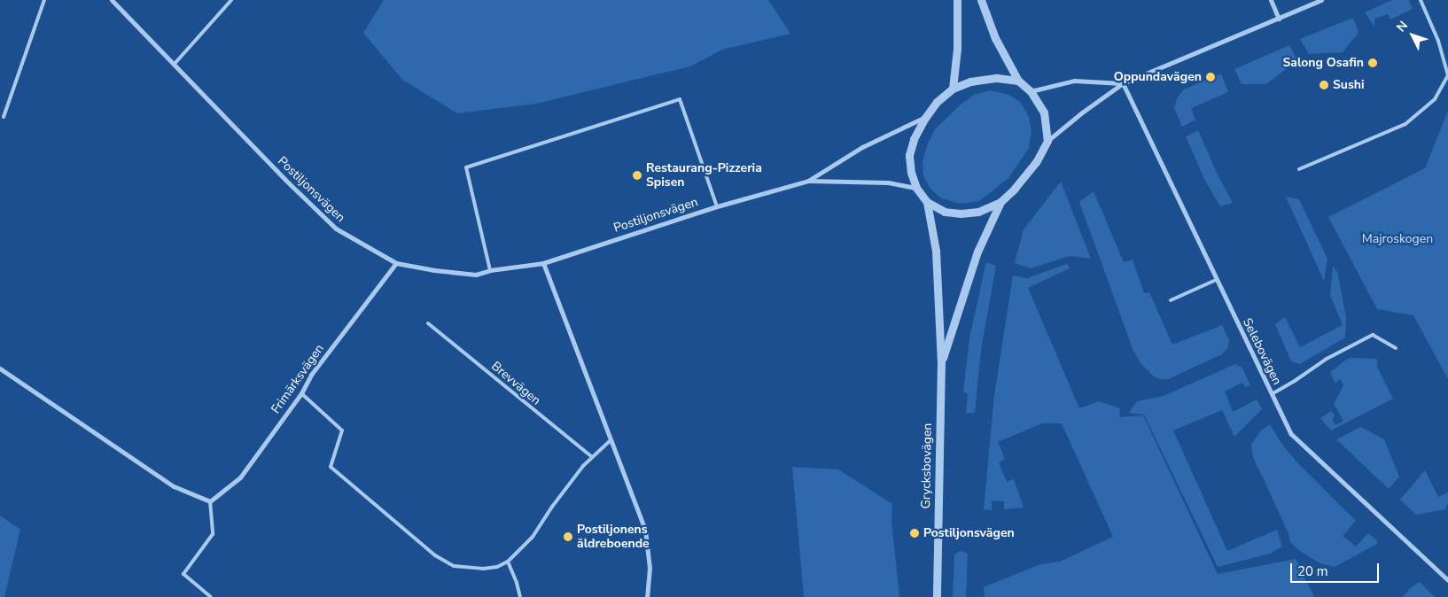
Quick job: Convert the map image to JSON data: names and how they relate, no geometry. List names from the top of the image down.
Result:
{
  "streets": {
    "street": [
      "Postiljonsvägen",
      "Selebovägen",
      "Frimärksvägen",
      "Grycksbovägen"
    ],
    "lane": ["Brevvägen"]
  },
  "crossings": [
    ["Postiljonsvägen", "Frimärksvägen"],
    ["Postiljonsvägen", "Grycksbovägen"]
  ],
  "parks": ["Majroskogen"],
  "places": [
    "Salong Osafin",
    "Oppundavägen",
    "Sushi",
    "Restaurang-Pizzeria Spisen",
    "Postiljonsvägen",
    "Postiljonens äldreboende"
  ],
  "scale_bar": "20 m",
  "north": "top left"
}
